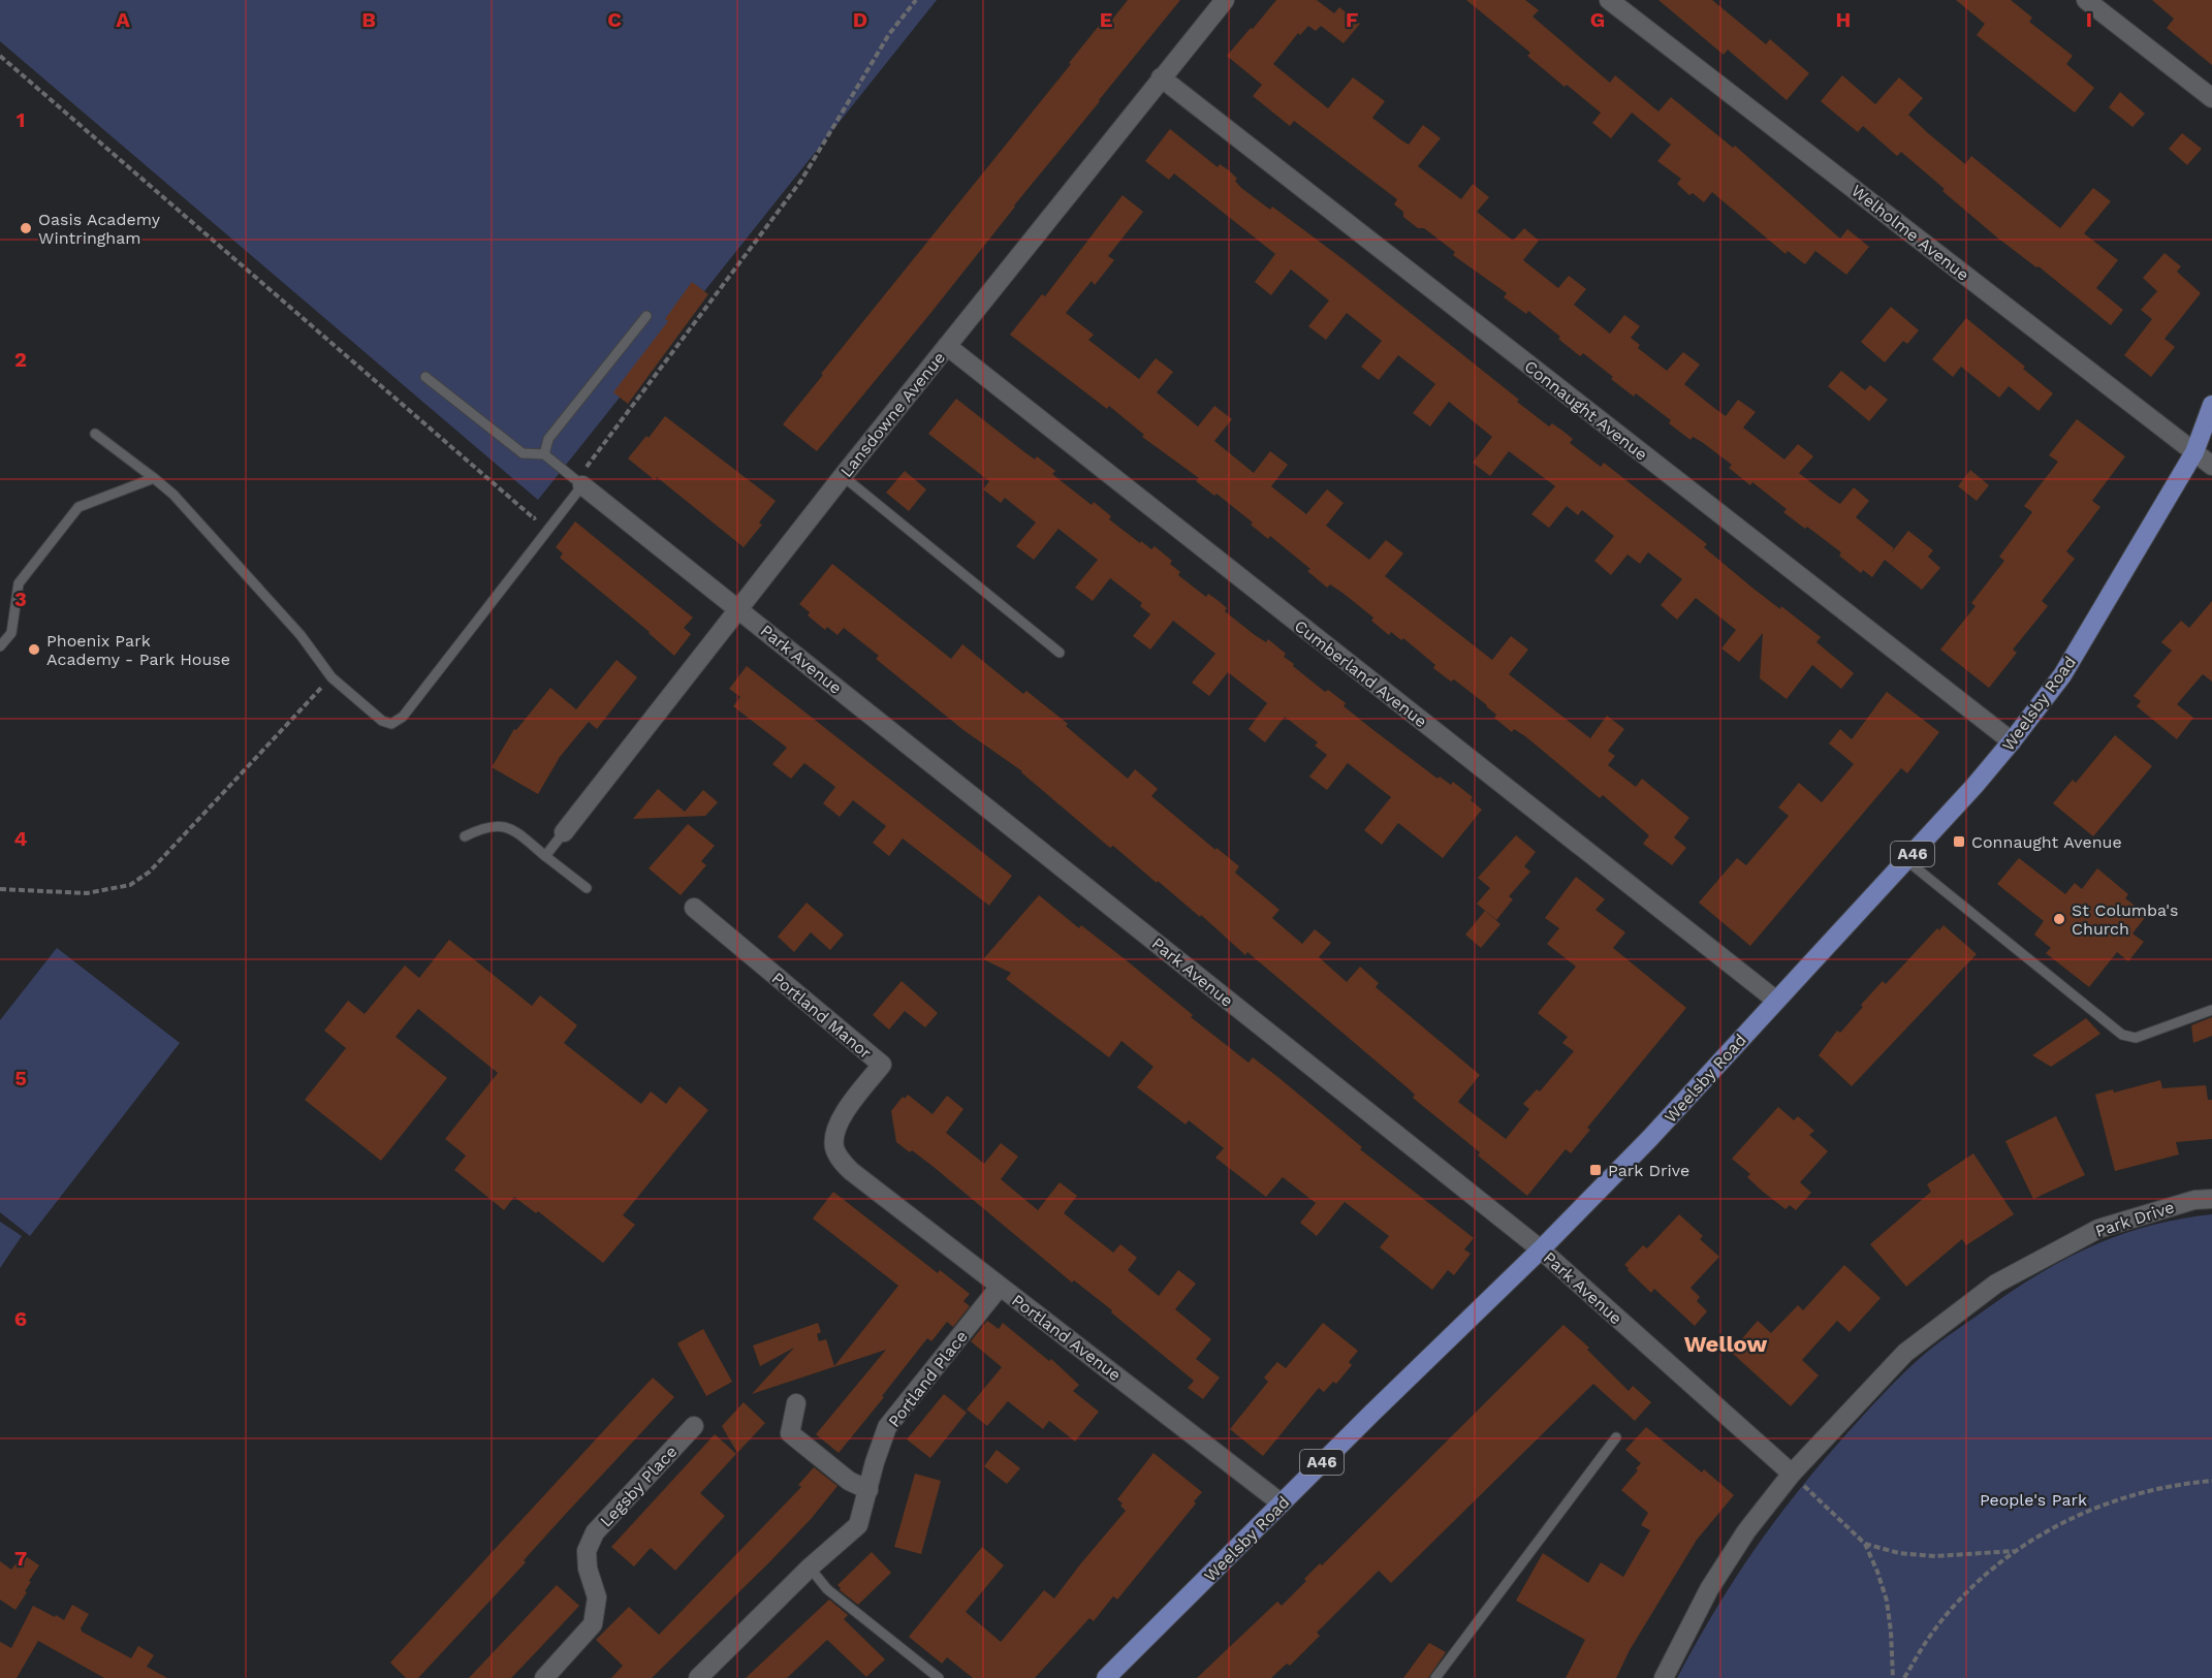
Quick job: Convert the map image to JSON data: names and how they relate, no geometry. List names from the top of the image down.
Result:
{
  "streets": {
    "highway": ["Weelsby Road", "A46"],
    "street": [
      "Welholme Avenue",
      "Connaught Avenue",
      "Lansdowne Avenue",
      "Park Avenue",
      "Cumberland Avenue",
      "Portland Manor",
      "Park Drive",
      "Portland Avenue",
      "Portland Place",
      "Legsby Place"
    ]
  },
  "crossings": [
    ["Welholme Avenue", "Weelsby Road"],
    ["Connaught Avenue", "Lansdowne Avenue"],
    ["Connaught Avenue", "Weelsby Road"],
    ["Lansdowne Avenue", "Park Avenue"],
    ["Lansdowne Avenue", "Cumberland Avenue"],
    ["Park Avenue", "Weelsby Road"],
    ["Park Avenue", "Park Drive"],
    ["Cumberland Avenue", "Weelsby Road"],
    ["Weelsby Road", "Portland Avenue"],
    ["Portland Manor", "Portland Avenue"],
    ["Portland Avenue", "Portland Place"]
  ],
  "districts": ["Wellow"],
  "parks": ["People's Park"],
  "places": {
    "other": ["Oasis Academy Wintringham", "Phoenix Park Academy - Park House", "St Columba's Church"],
    "transit": ["Connaught Avenue", "Park Drive"]
  },
  "grid": {
    "columns": [
      "A",
      "B",
      "C",
      "D",
      "E",
      "F",
      "G",
      "H",
      "I"
    ],
    "rows": [
      "1",
      "2",
      "3",
      "4",
      "5",
      "6",
      "7"
    ]
  }
}
